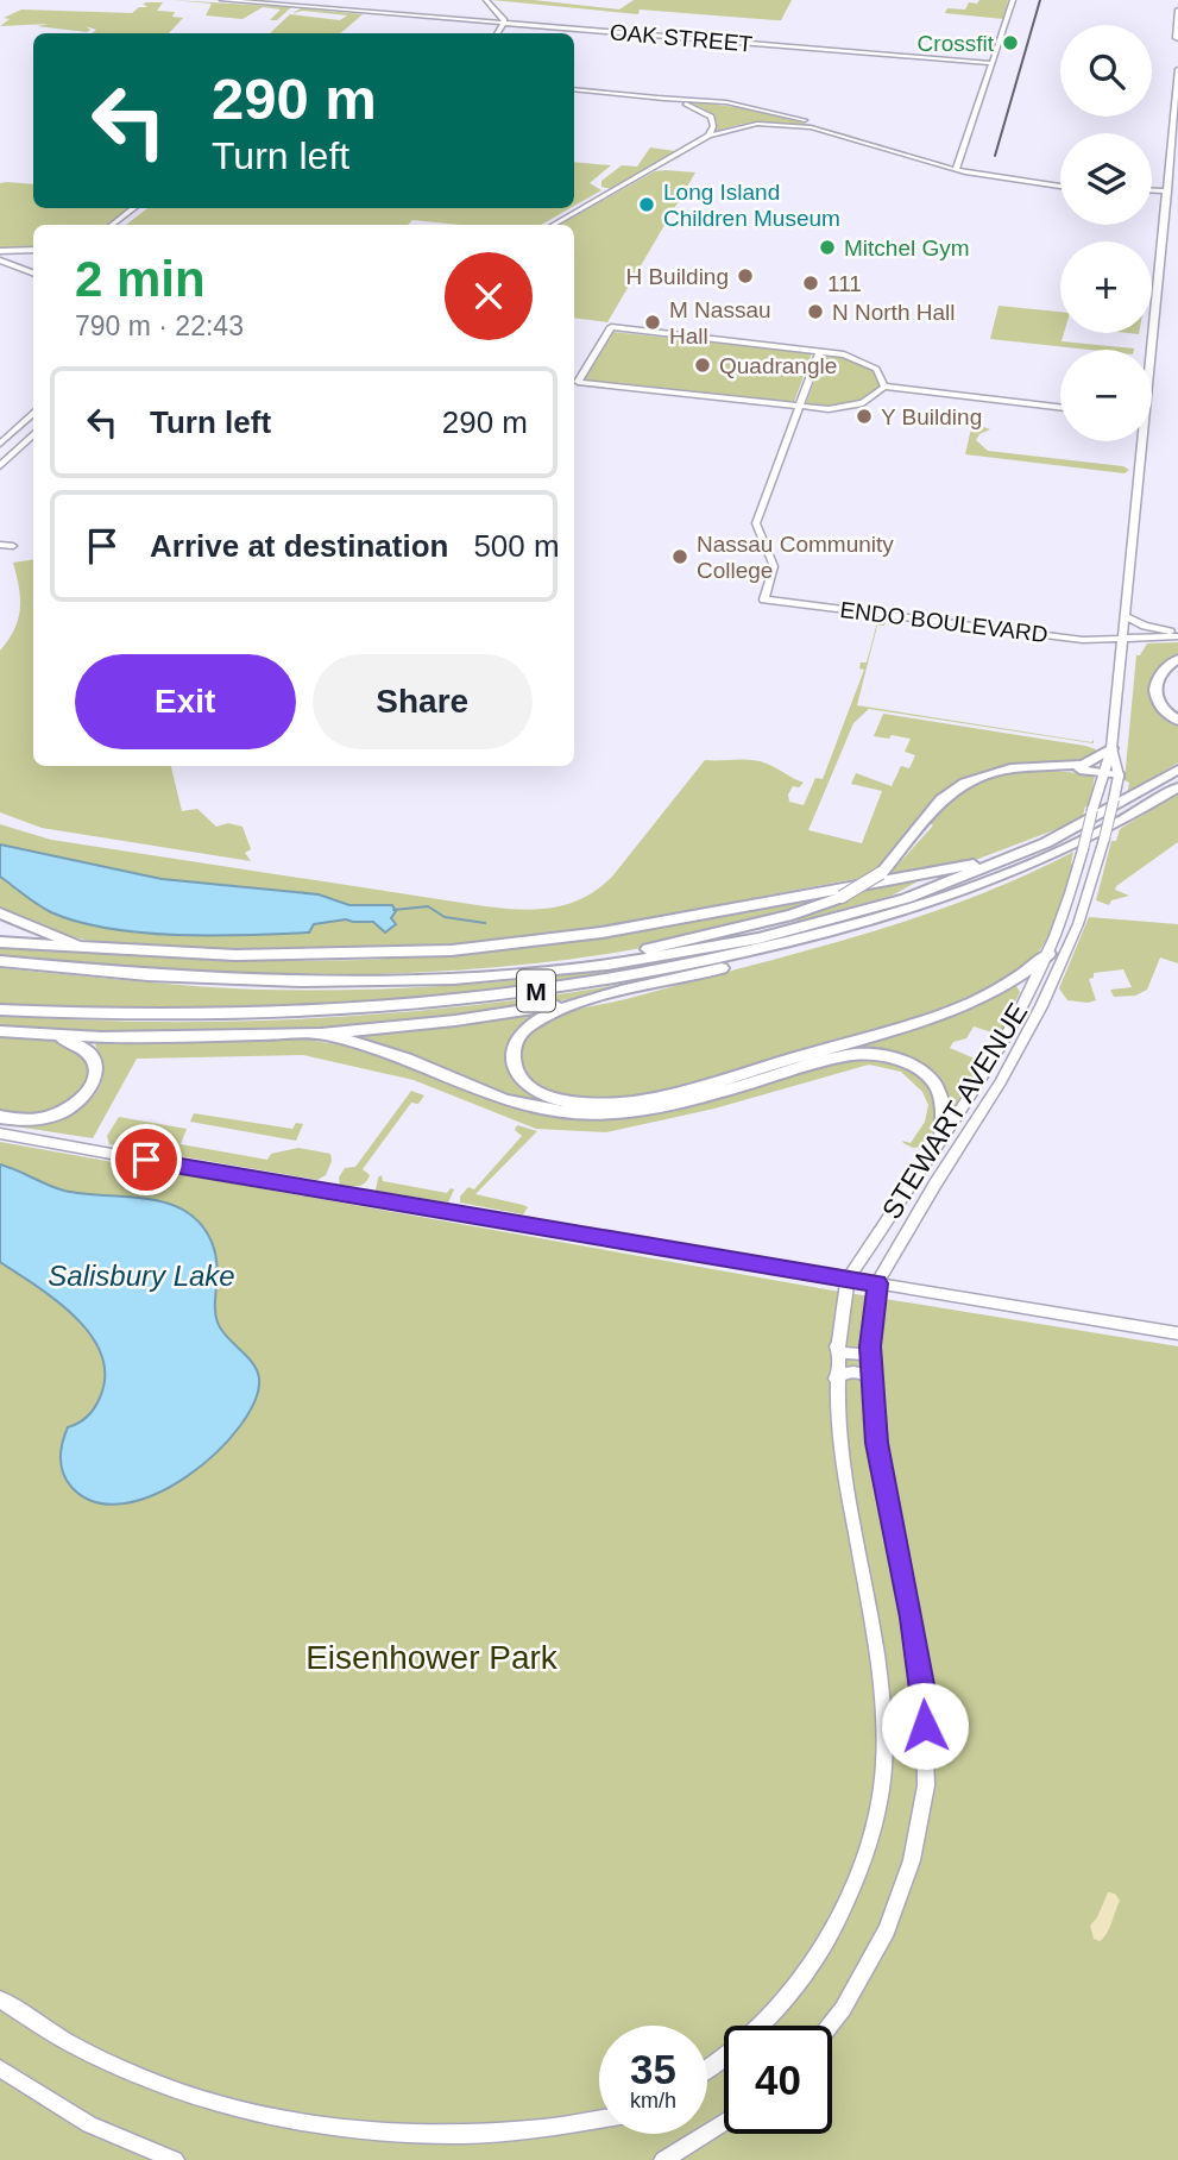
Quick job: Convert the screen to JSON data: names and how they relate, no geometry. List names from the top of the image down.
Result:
{
  "streets": {
    "highway": ["M"],
    "street": ["OAK STREET", "ENDO BOULEVARD", "STEWART AVENUE"]
  },
  "crossings": [
    ["ENDO BOULEVARD", "STEWART AVENUE"]
  ],
  "water": ["Salisbury Lake"],
  "parks": ["Eisenhower Park"],
  "places": [
    "Crossfit",
    "Long Island Children Museum",
    "Mitchel Gym",
    "H Building",
    "111",
    "N North Hall",
    "M Nassau Hall",
    "Quadrangle",
    "Y Building",
    "Nassau Community College"
  ],
  "page": {
    "map_buttons": ["+", "−"],
    "turn": ["290 m", "Turn left"],
    "heading": ["2 min", "790 m · 22:43"],
    "list": [
      {
        "name": "Turn left",
        "value": "290 m"
      },
      {
        "name": "Arrive at destination",
        "value": "500 m"
      }
    ],
    "buttons": ["Exit", "Share"],
    "speed": "35 km/h",
    "limit": "40"
  }
}
